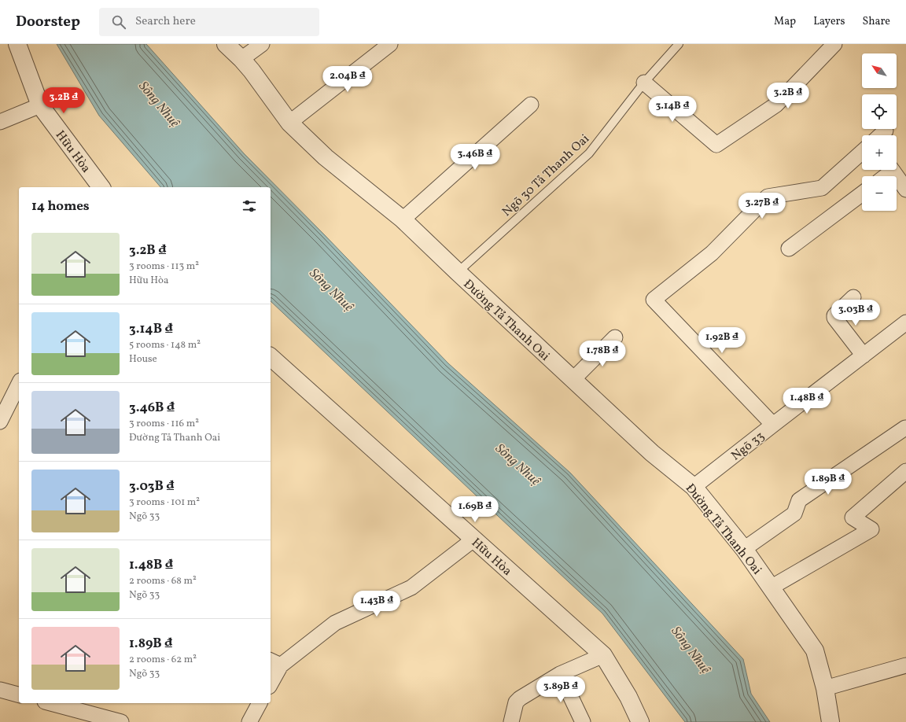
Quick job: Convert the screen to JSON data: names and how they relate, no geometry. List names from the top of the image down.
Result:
{
  "streets": {
    "street": ["Hữu Hòa", "Đường Tả Thanh Oai", "Ngõ 33"],
    "lane": ["Ngõ 30 Tả Thanh Oai"]
  },
  "crossings": [
    ["Ngõ 30 Tả Thanh Oai", "Đường Tả Thanh Oai"],
    ["Đường Tả Thanh Oai", "Ngõ 33"]
  ],
  "water": ["Sông Nhuệ"],
  "north": "top left",
  "page": {
    "header": "Doorstep",
    "search": "Search here",
    "nav": ["Map", "Layers", "Share"],
    "map_buttons": ["+", "−"],
    "price": [
      "2.04B ₫",
      "3.2B ₫",
      "3.2B ₫",
      "3.14B ₫",
      "3.46B ₫",
      "3.27B ₫",
      "3.03B ₫",
      "1.92B ₫",
      "1.78B ₫",
      "1.48B ₫",
      "1.89B ₫",
      "1.69B ₫",
      "1.43B ₫",
      "3.89B ₫"
    ],
    "heading": "14 homes",
    "list": [
      {
        "name": "3.2B ₫",
        "note": "3 rooms · 113 m² · Hữu Hòa"
      },
      {
        "name": "3.14B ₫",
        "note": "5 rooms · 148 m² · House"
      },
      {
        "name": "3.46B ₫",
        "note": "3 rooms · 116 m² · Đường Tả Thanh Oai"
      },
      {
        "name": "3.03B ₫",
        "note": "3 rooms · 101 m² · Ngõ 33"
      },
      {
        "name": "1.48B ₫",
        "note": "2 rooms · 68 m² · Ngõ 33"
      },
      {
        "name": "1.89B ₫",
        "note": "2 rooms · 62 m² · Ngõ 33"
      }
    ]
  }
}
